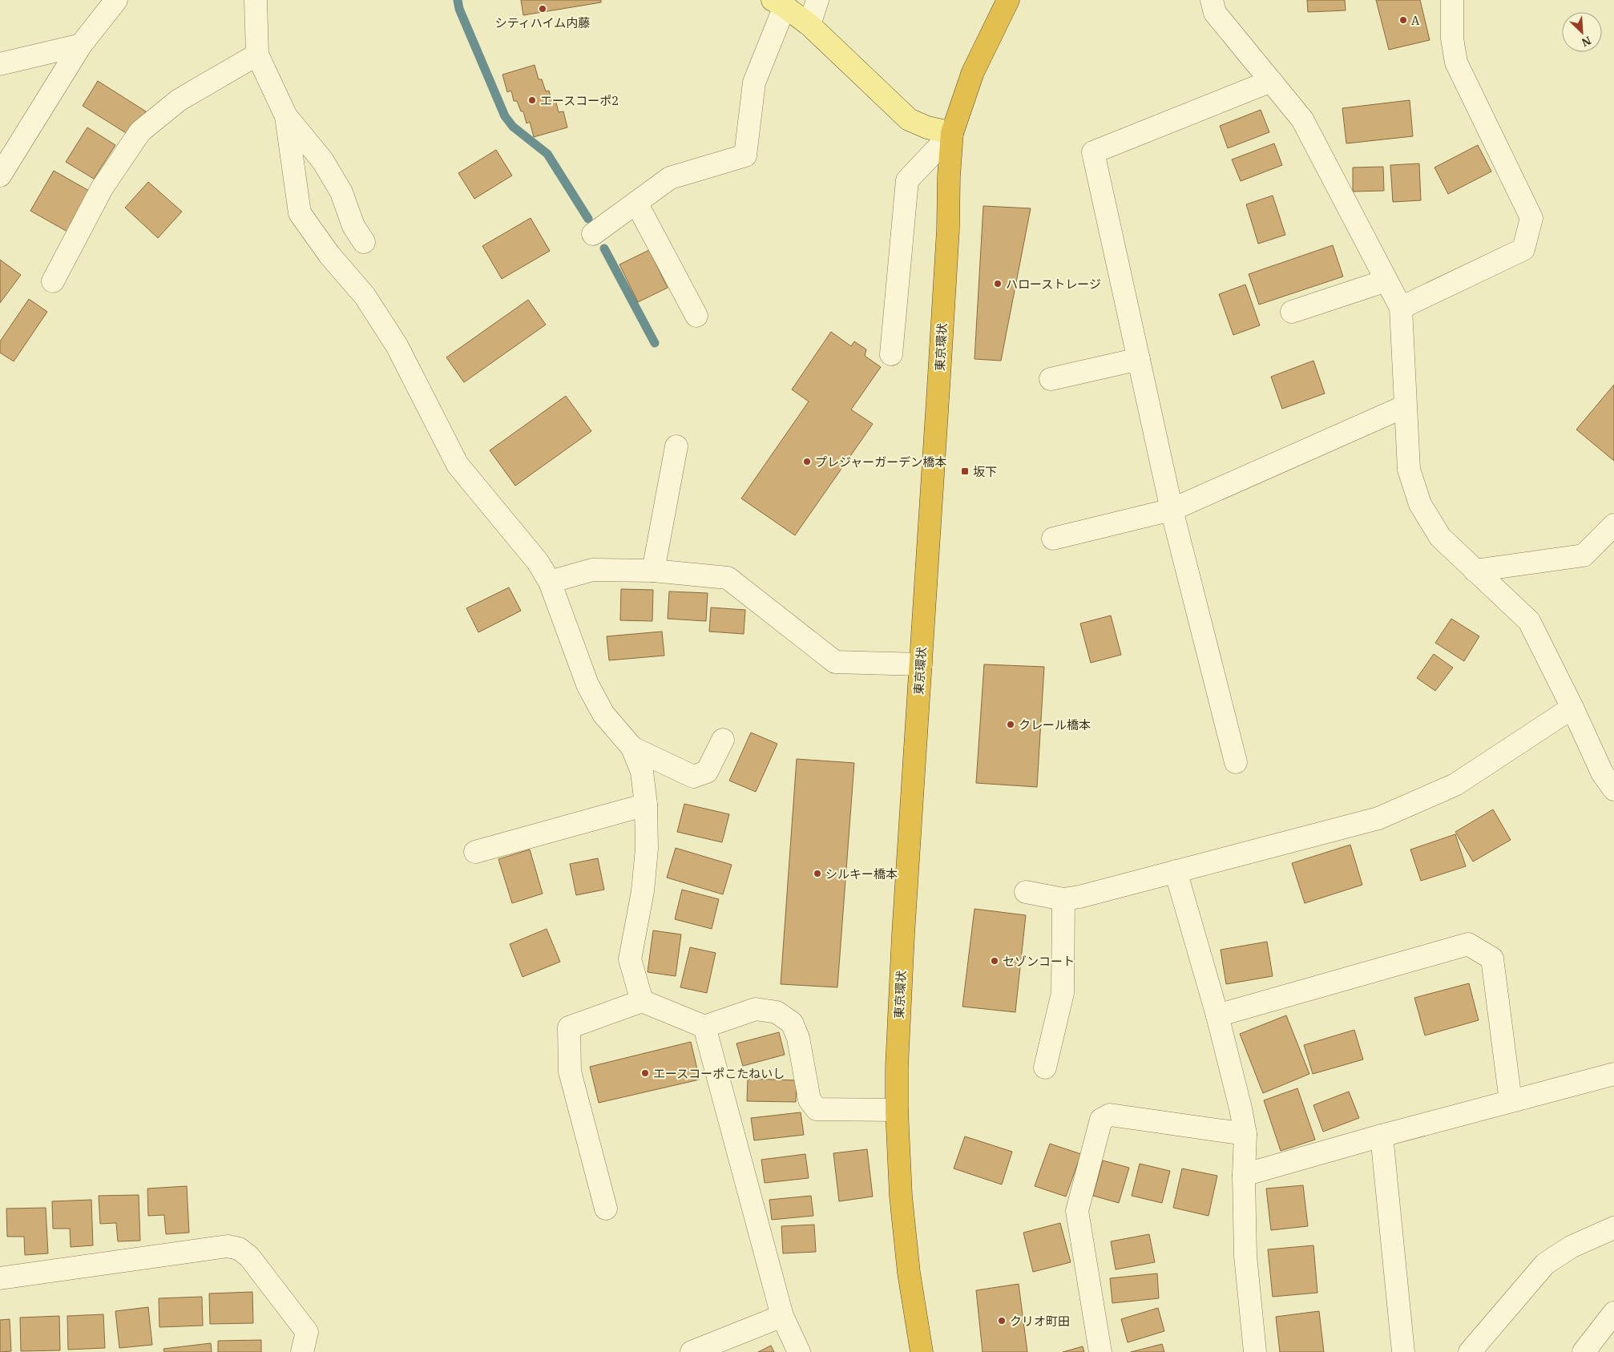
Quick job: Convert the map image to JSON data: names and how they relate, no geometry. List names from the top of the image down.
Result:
{
  "streets": {
    "highway": ["東京環状"]
  },
  "places": {
    "other": [
      "シティハイム内藤",
      "A",
      "エースコーポ2",
      "ハローストレージ",
      "プレジャーガーデン橋本",
      "クレール橋本",
      "シルキー橋本",
      "セゾンコート",
      "エースコーポこたねいし",
      "クリオ町田"
    ],
    "transit": ["坂下"]
  },
  "north": "bottom right"
}
